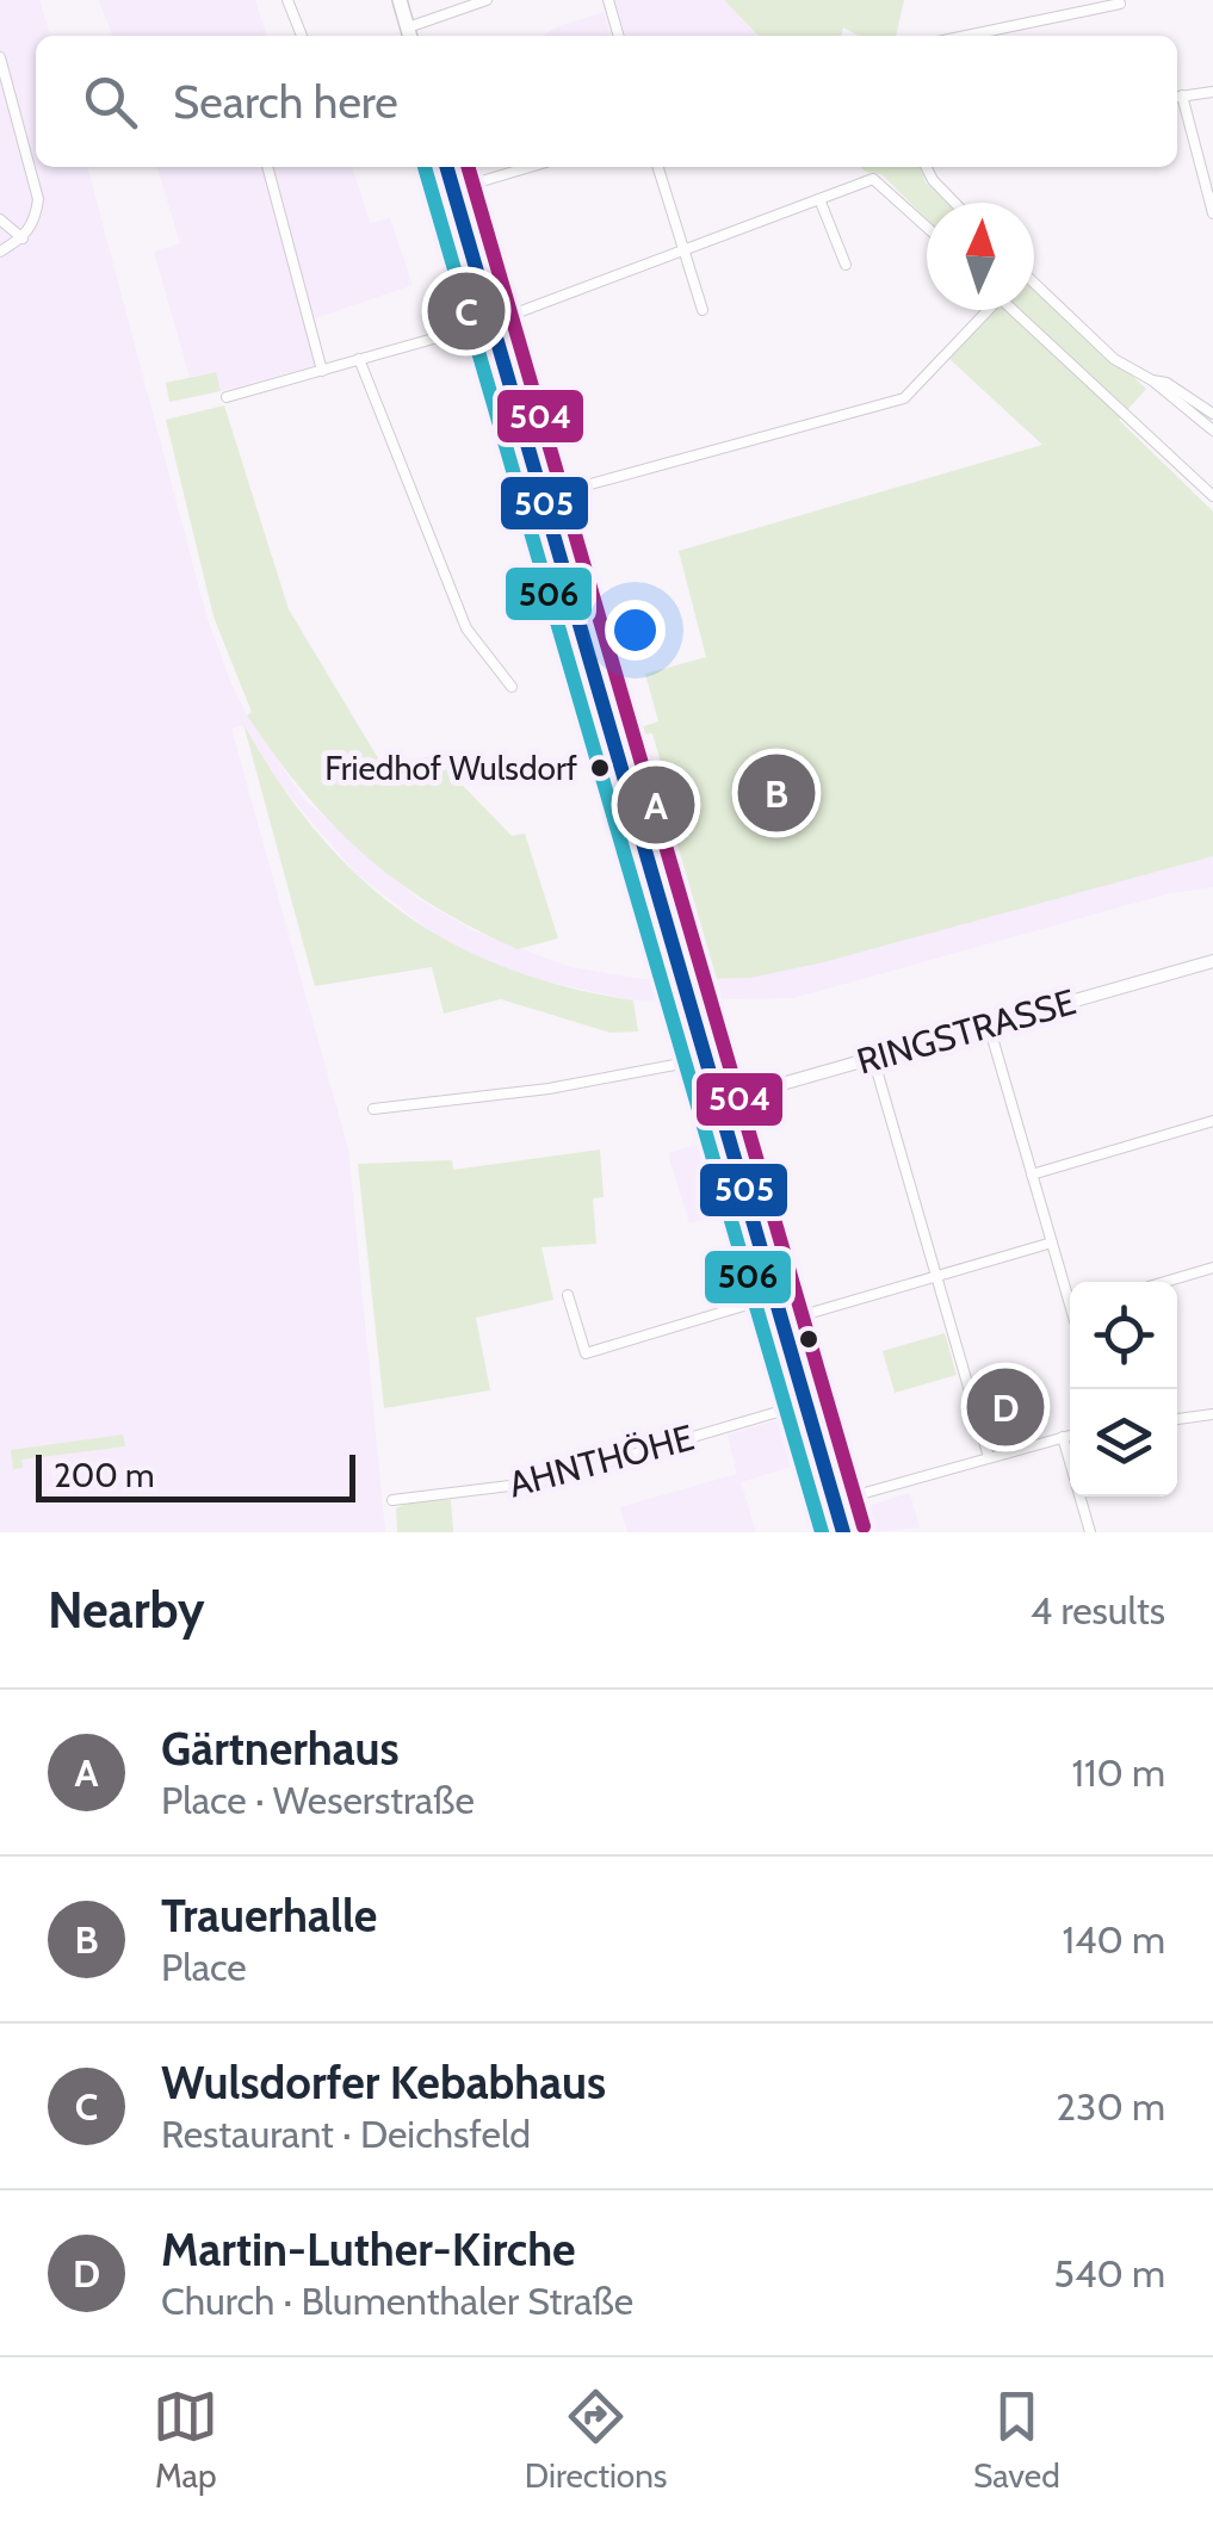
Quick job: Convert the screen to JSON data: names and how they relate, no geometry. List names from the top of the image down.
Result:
{
  "streets": {
    "street": ["RINGSTRASSE", "AHNTHÖHE"]
  },
  "places": ["Friedhof Wulsdorf"],
  "lines": ["transit line 505", "transit line 506", "transit line 504"],
  "scale_bar": "200 m",
  "north": "top",
  "page": {
    "search": "Search here",
    "pins": [
      "C",
      "B",
      "A",
      "D"
    ],
    "scale": "200 m",
    "heading": ["Nearby", "4 results"],
    "list": [
      {
        "mark": "A",
        "name": "Gärtnerhaus",
        "note": "Place · Weserstraße",
        "value": "110 m"
      },
      {
        "mark": "B",
        "name": "Trauerhalle",
        "note": "Place",
        "value": "140 m"
      },
      {
        "mark": "C",
        "name": "Wulsdorfer Kebabhaus",
        "note": "Restaurant · Deichsfeld",
        "value": "230 m"
      },
      {
        "mark": "D",
        "name": "Martin-Luther-Kirche",
        "note": "Church · Blumenthaler Straße",
        "value": "540 m"
      }
    ],
    "nav": ["Map", "Directions", "Saved"]
  }
}
